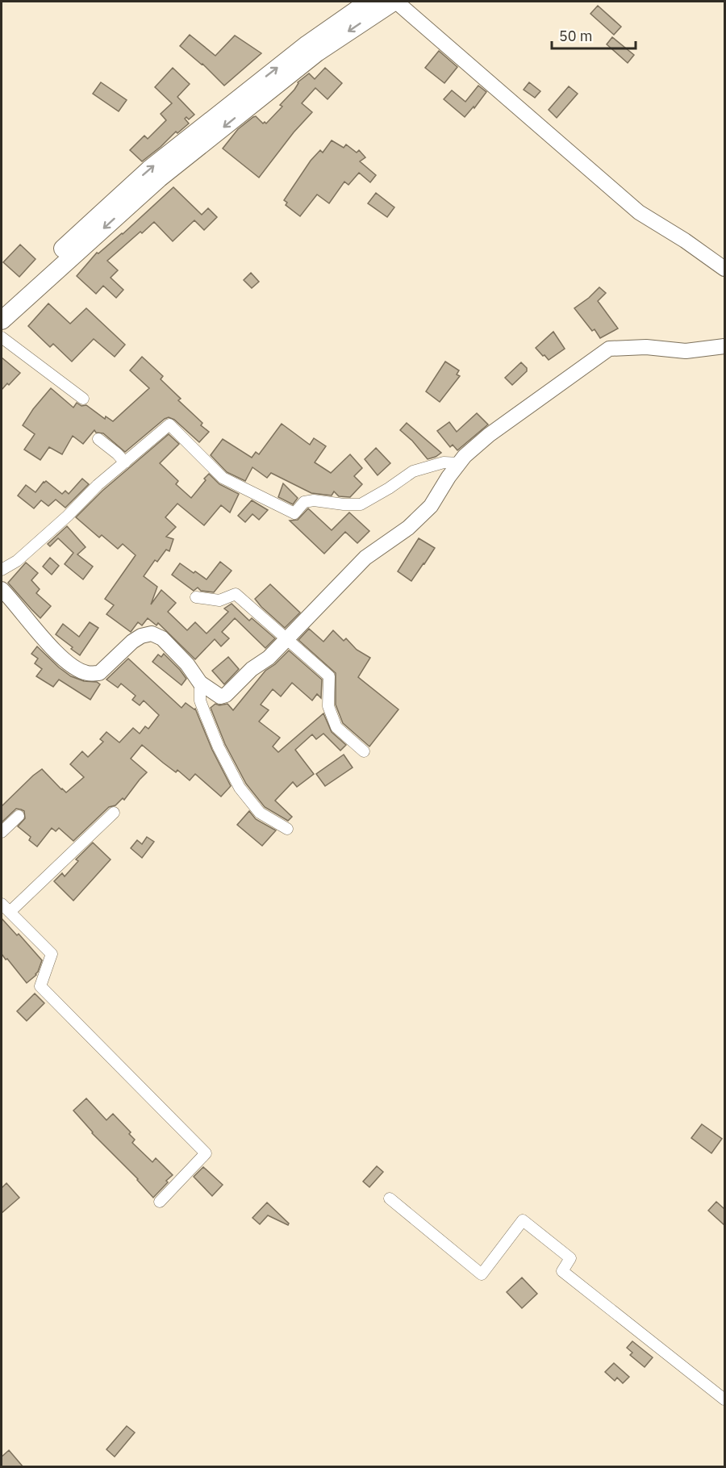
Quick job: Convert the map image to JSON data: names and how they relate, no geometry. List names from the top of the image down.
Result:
{
  "scale_bar": "50 m"
}
